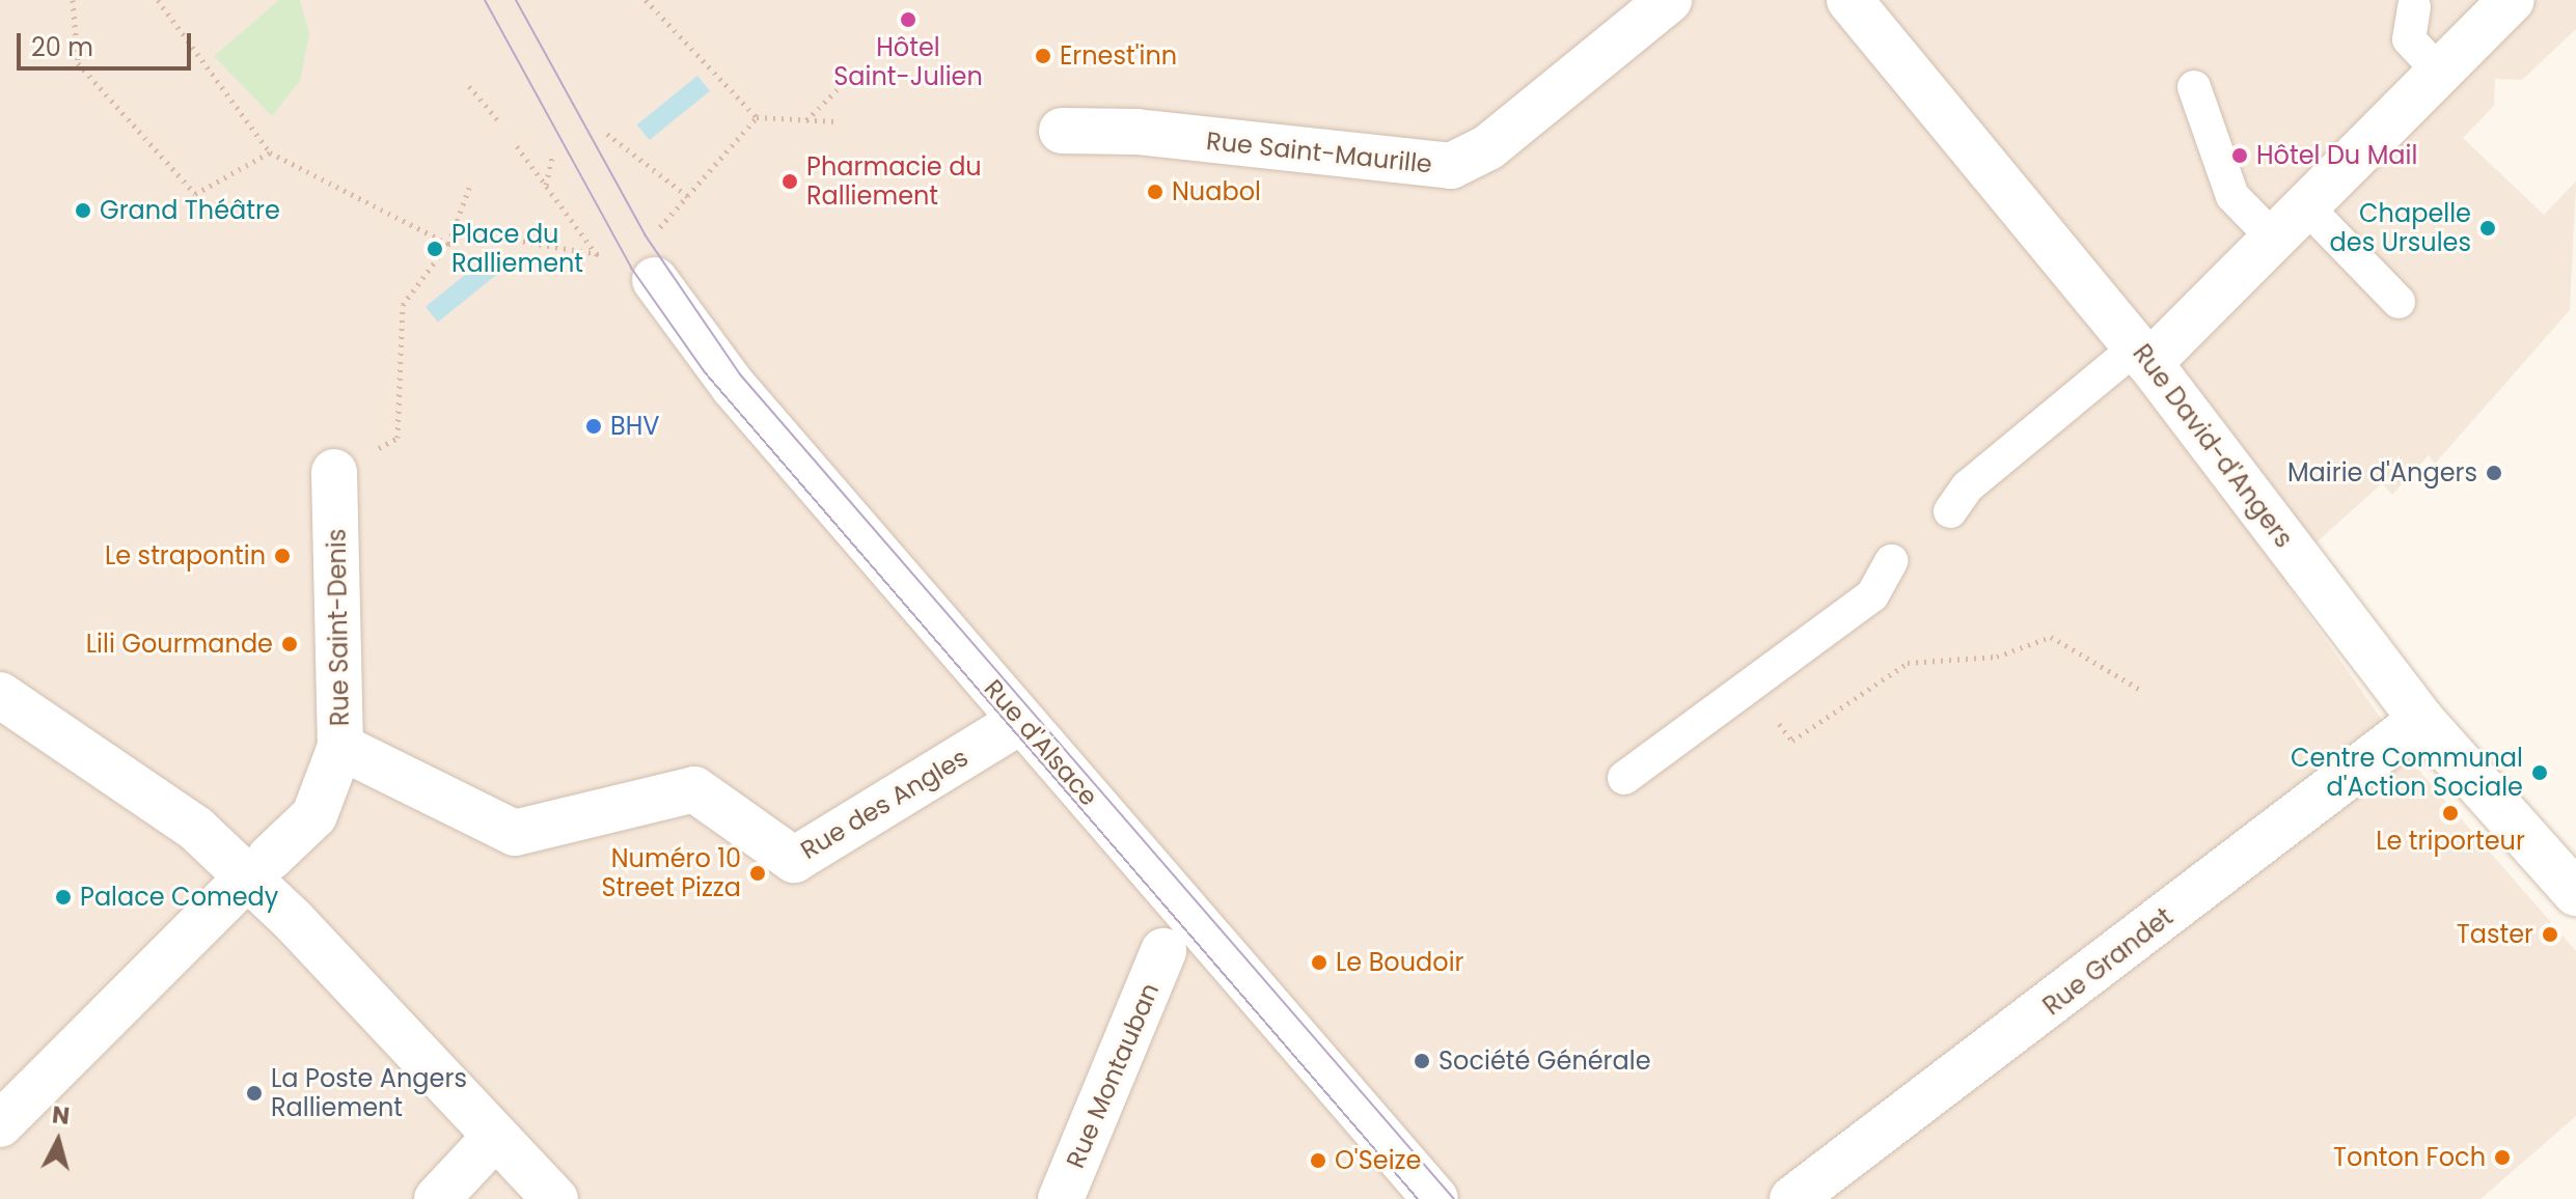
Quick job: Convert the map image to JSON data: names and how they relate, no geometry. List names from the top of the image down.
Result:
{
  "streets": {
    "street": [
      "Rue Saint-Maurille",
      "Rue David-d'Angers",
      "Rue Saint-Denis",
      "Rue d'Alsace",
      "Rue des Angles",
      "Rue Grandet",
      "Rue Montauban"
    ]
  },
  "crossings": [
    ["Rue David-d'Angers", "Rue Grandet"],
    ["Rue Saint-Denis", "Rue des Angles"],
    ["Rue d'Alsace", "Rue des Angles"]
  ],
  "places": [
    "Hôtel Saint-Julien",
    "Ernest'inn",
    "Hôtel Du Mail",
    "Pharmacie du Ralliement",
    "Nuabol",
    "Grand Théâtre",
    "Chapelle des Ursules",
    "Place du Ralliement",
    "BHV",
    "Mairie d'Angers",
    "Le strapontin",
    "Lili Gourmande",
    "Centre Communal d'Action Sociale",
    "Le triporteur",
    "Numéro 10 Street Pizza",
    "Palace Comedy",
    "Taster",
    "Le Boudoir",
    "Société Générale",
    "La Poste Angers Ralliement",
    "Tonton Foch",
    "O'Seize"
  ],
  "scale_bar": "20 m",
  "north": "top"
}
